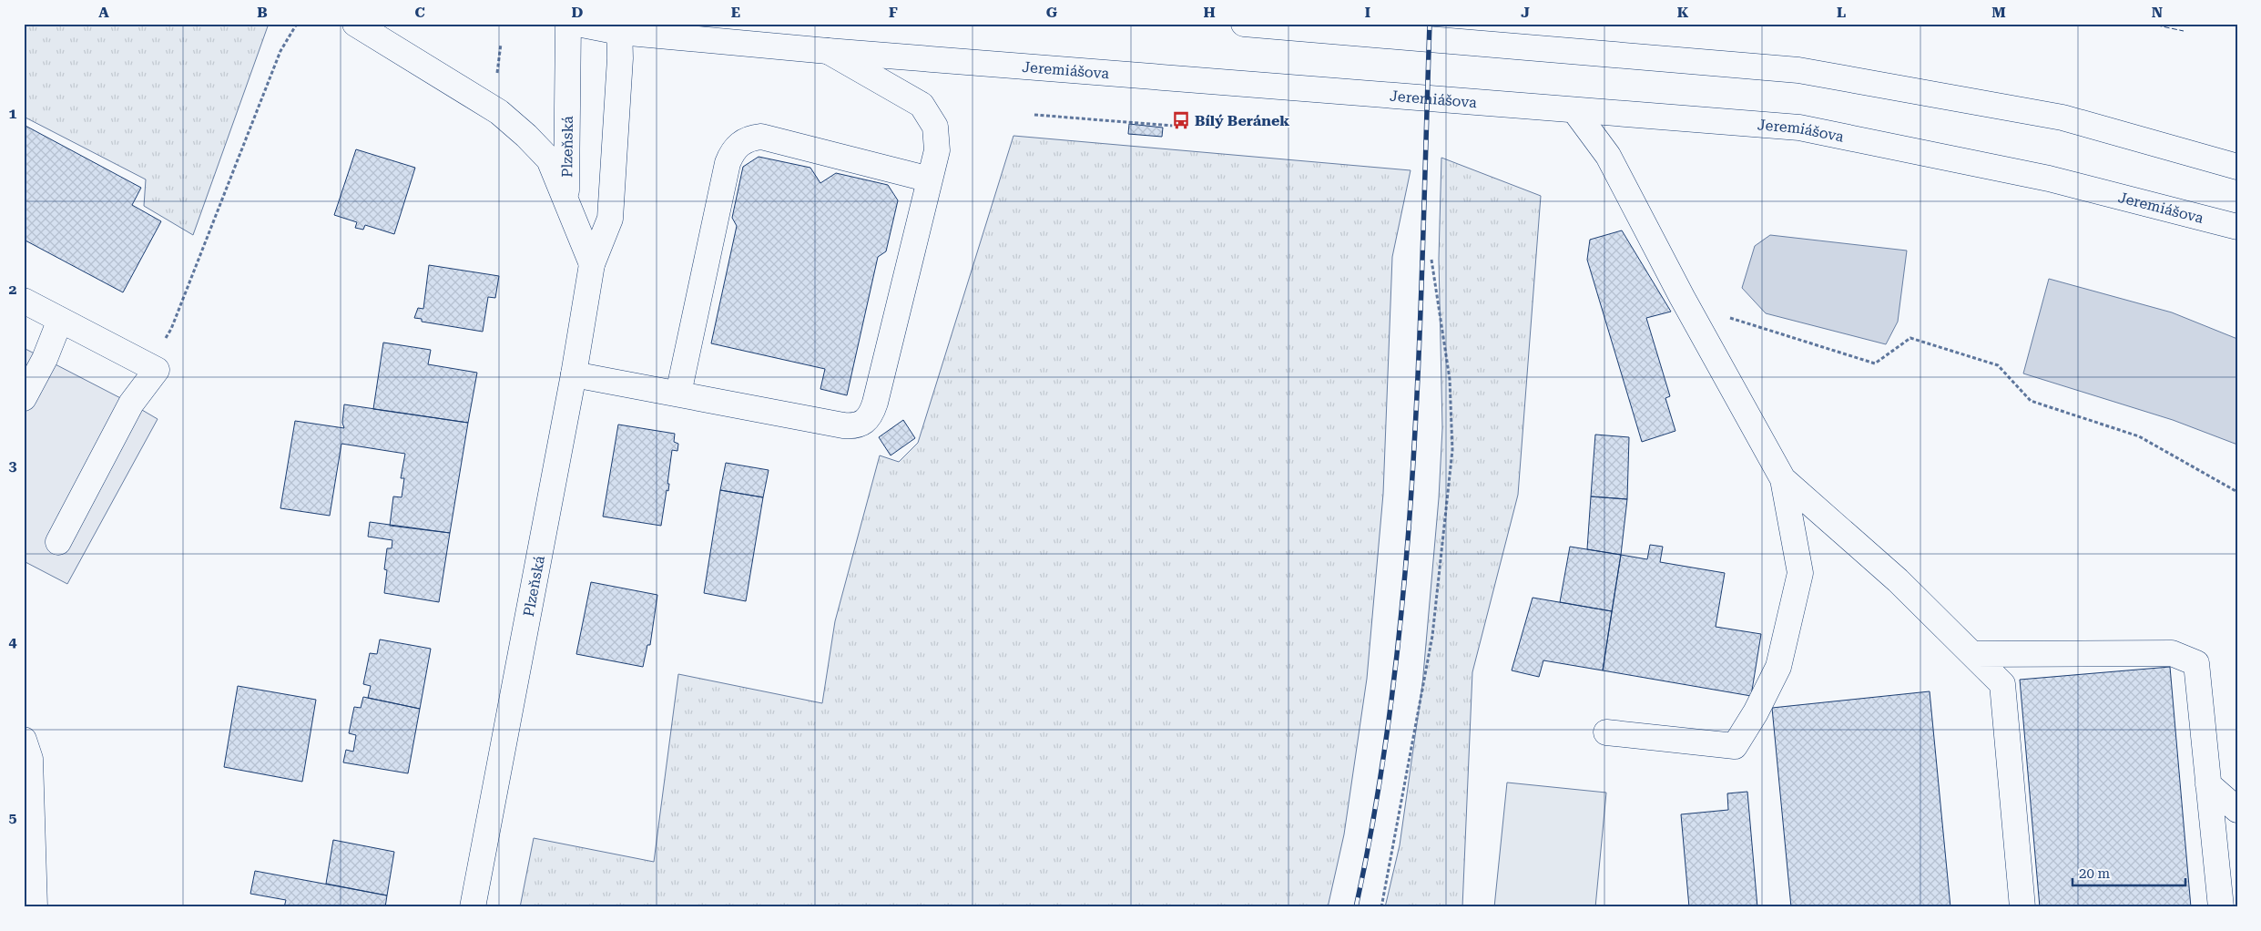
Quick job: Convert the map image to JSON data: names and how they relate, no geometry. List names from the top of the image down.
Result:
{
  "streets": {
    "main road": ["Jeremiášova", "Plzeňská"]
  },
  "crossings": [
    ["Jeremiášova", "Plzeňská"]
  ],
  "places": {
    "bus stop": ["Bílý Beránek"]
  },
  "scale_bar": "20 m",
  "grid": {
    "columns": [
      "A",
      "B",
      "C",
      "D",
      "E",
      "F",
      "G",
      "H",
      "I",
      "J",
      "K",
      "L",
      "M",
      "N"
    ],
    "rows": [
      "1",
      "2",
      "3",
      "4",
      "5"
    ]
  }
}
